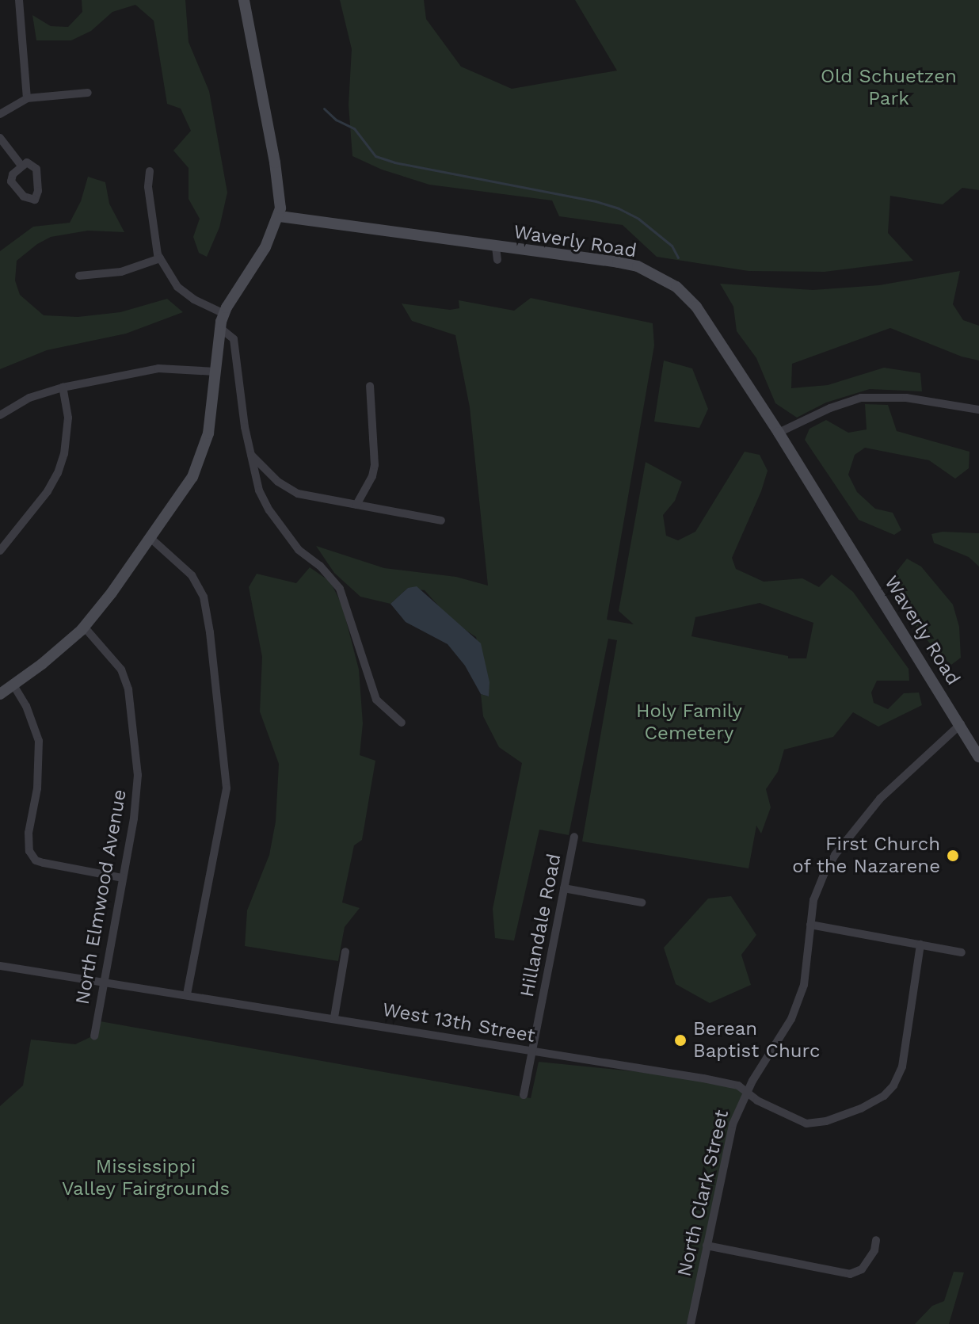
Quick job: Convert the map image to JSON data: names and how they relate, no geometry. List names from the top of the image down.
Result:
{
  "streets": {
    "street": [
      "Waverly Road",
      "North Elmwood Avenue",
      "Hillandale Road",
      "West 13th Street",
      "North Clark Street"
    ]
  },
  "crossings": [
    ["Waverly Road", "North Clark Street"],
    ["North Elmwood Avenue", "West 13th Street"],
    ["Hillandale Road", "West 13th Street"],
    ["West 13th Street", "North Clark Street"]
  ],
  "parks": ["Old Schuetzen Park", "Holy Family Cemetery", "Mississippi Valley Fairgrounds"],
  "places": ["First Church of the Nazarene", "Berean Baptist Churc"]
}
